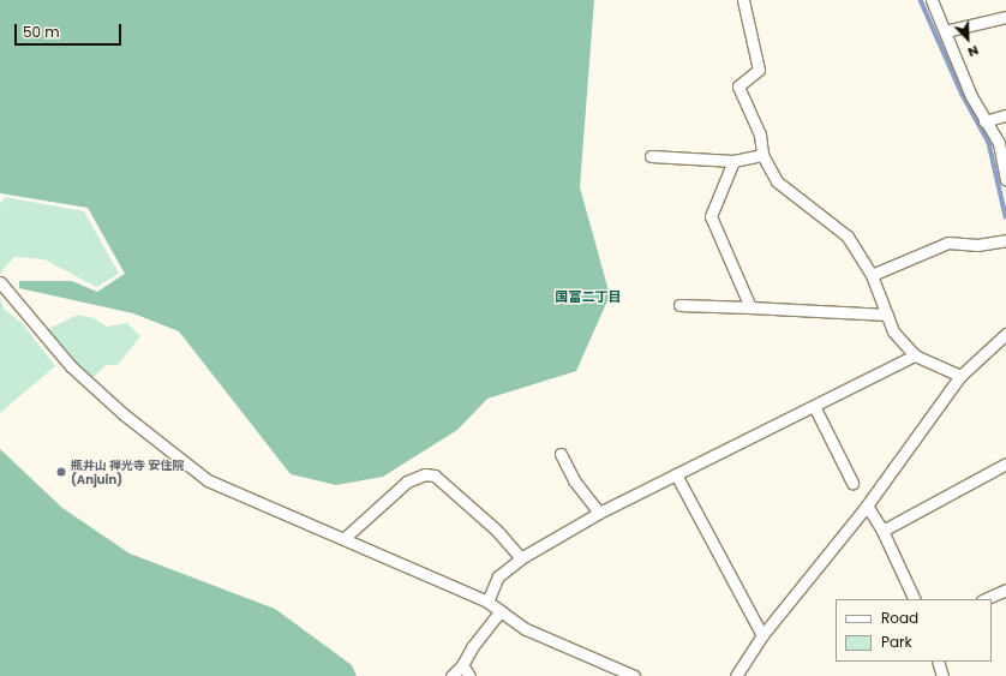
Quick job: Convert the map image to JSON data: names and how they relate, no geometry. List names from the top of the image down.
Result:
{
  "districts": ["国富二丁目"],
  "places": ["瓶井山 禅光寺 安住院 (Anjuin)"],
  "legend": ["Road", "Park"],
  "scale_bar": "50 m",
  "north": "bottom right"
}
